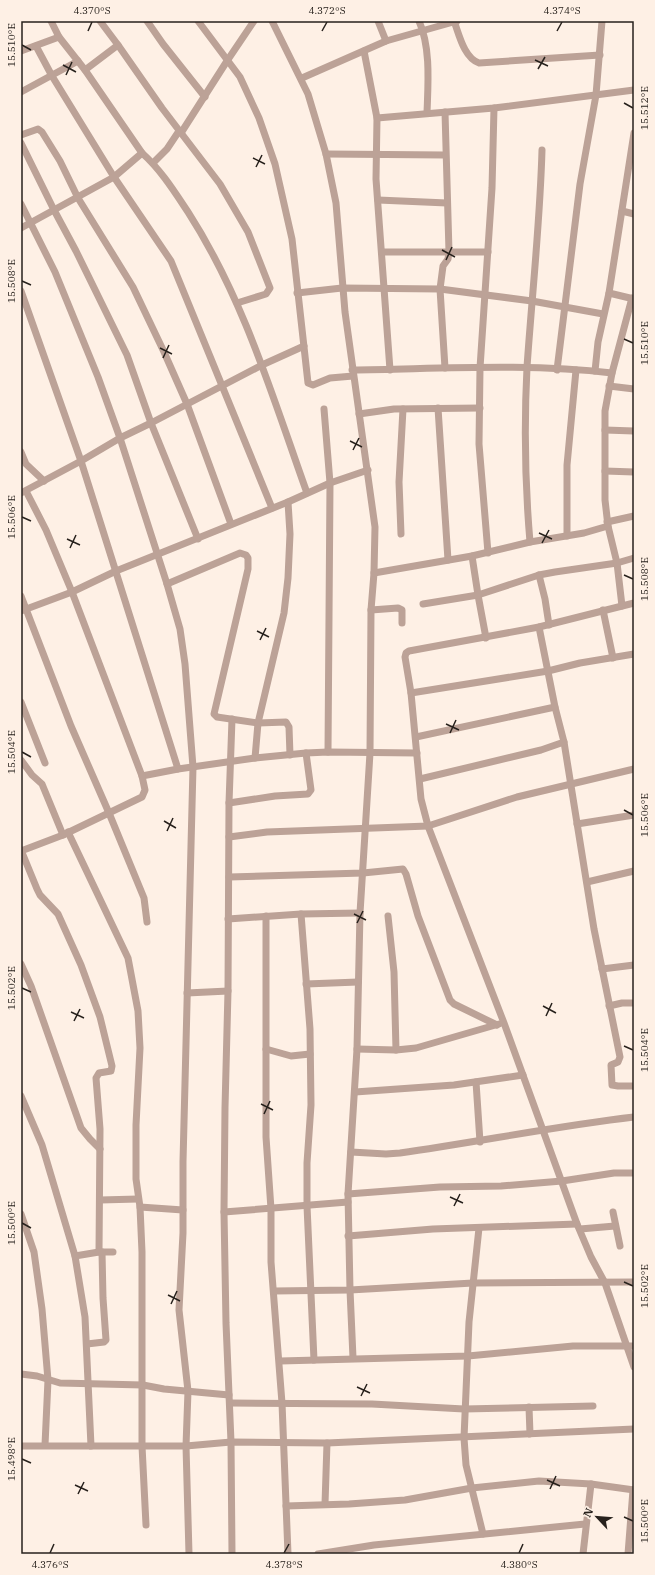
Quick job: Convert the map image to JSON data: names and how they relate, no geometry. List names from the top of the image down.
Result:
{
  "north": "top left",
  "coordinates": [
    "4.370°S",
    "4.372°S",
    "4.374°S",
    "15.510°E",
    "15.512°E",
    "15.508°E",
    "15.506°E",
    "15.504°E",
    "15.502°E",
    "15.500°E",
    "15.498°E",
    "4.376°S",
    "4.378°S",
    "4.380°S"
  ]
}
